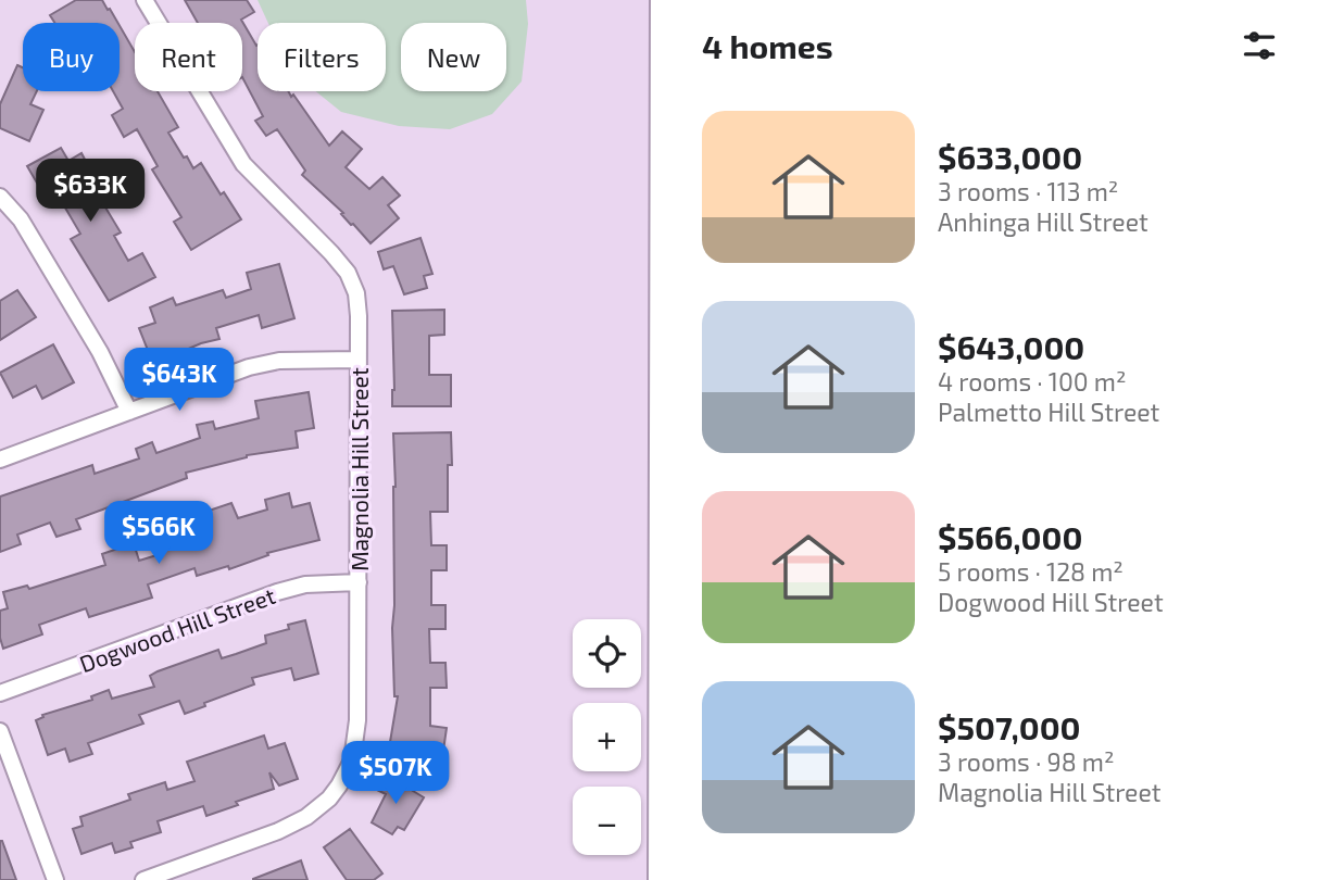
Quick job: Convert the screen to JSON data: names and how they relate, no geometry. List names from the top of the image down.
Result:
{
  "streets": {
    "street": ["Magnolia Hill Street", "Dogwood Hill Street"]
  },
  "crossings": [
    ["Magnolia Hill Street", "Dogwood Hill Street"]
  ],
  "page": {
    "heading": "4 homes",
    "chip": [
      "Buy",
      "Rent",
      "Filters",
      "New"
    ],
    "list": [
      {
        "name": "$633,000",
        "note": "3 rooms · 113 m² · Anhinga Hill Street"
      },
      {
        "name": "$643,000",
        "note": "4 rooms · 100 m² · Palmetto Hill Street"
      },
      {
        "name": "$566,000",
        "note": "5 rooms · 128 m² · Dogwood Hill Street"
      },
      {
        "name": "$507,000",
        "note": "3 rooms · 98 m² · Magnolia Hill Street"
      }
    ],
    "price": [
      "$633K",
      "$643K",
      "$566K",
      "$507K"
    ],
    "map_buttons": ["+", "−"]
  }
}
